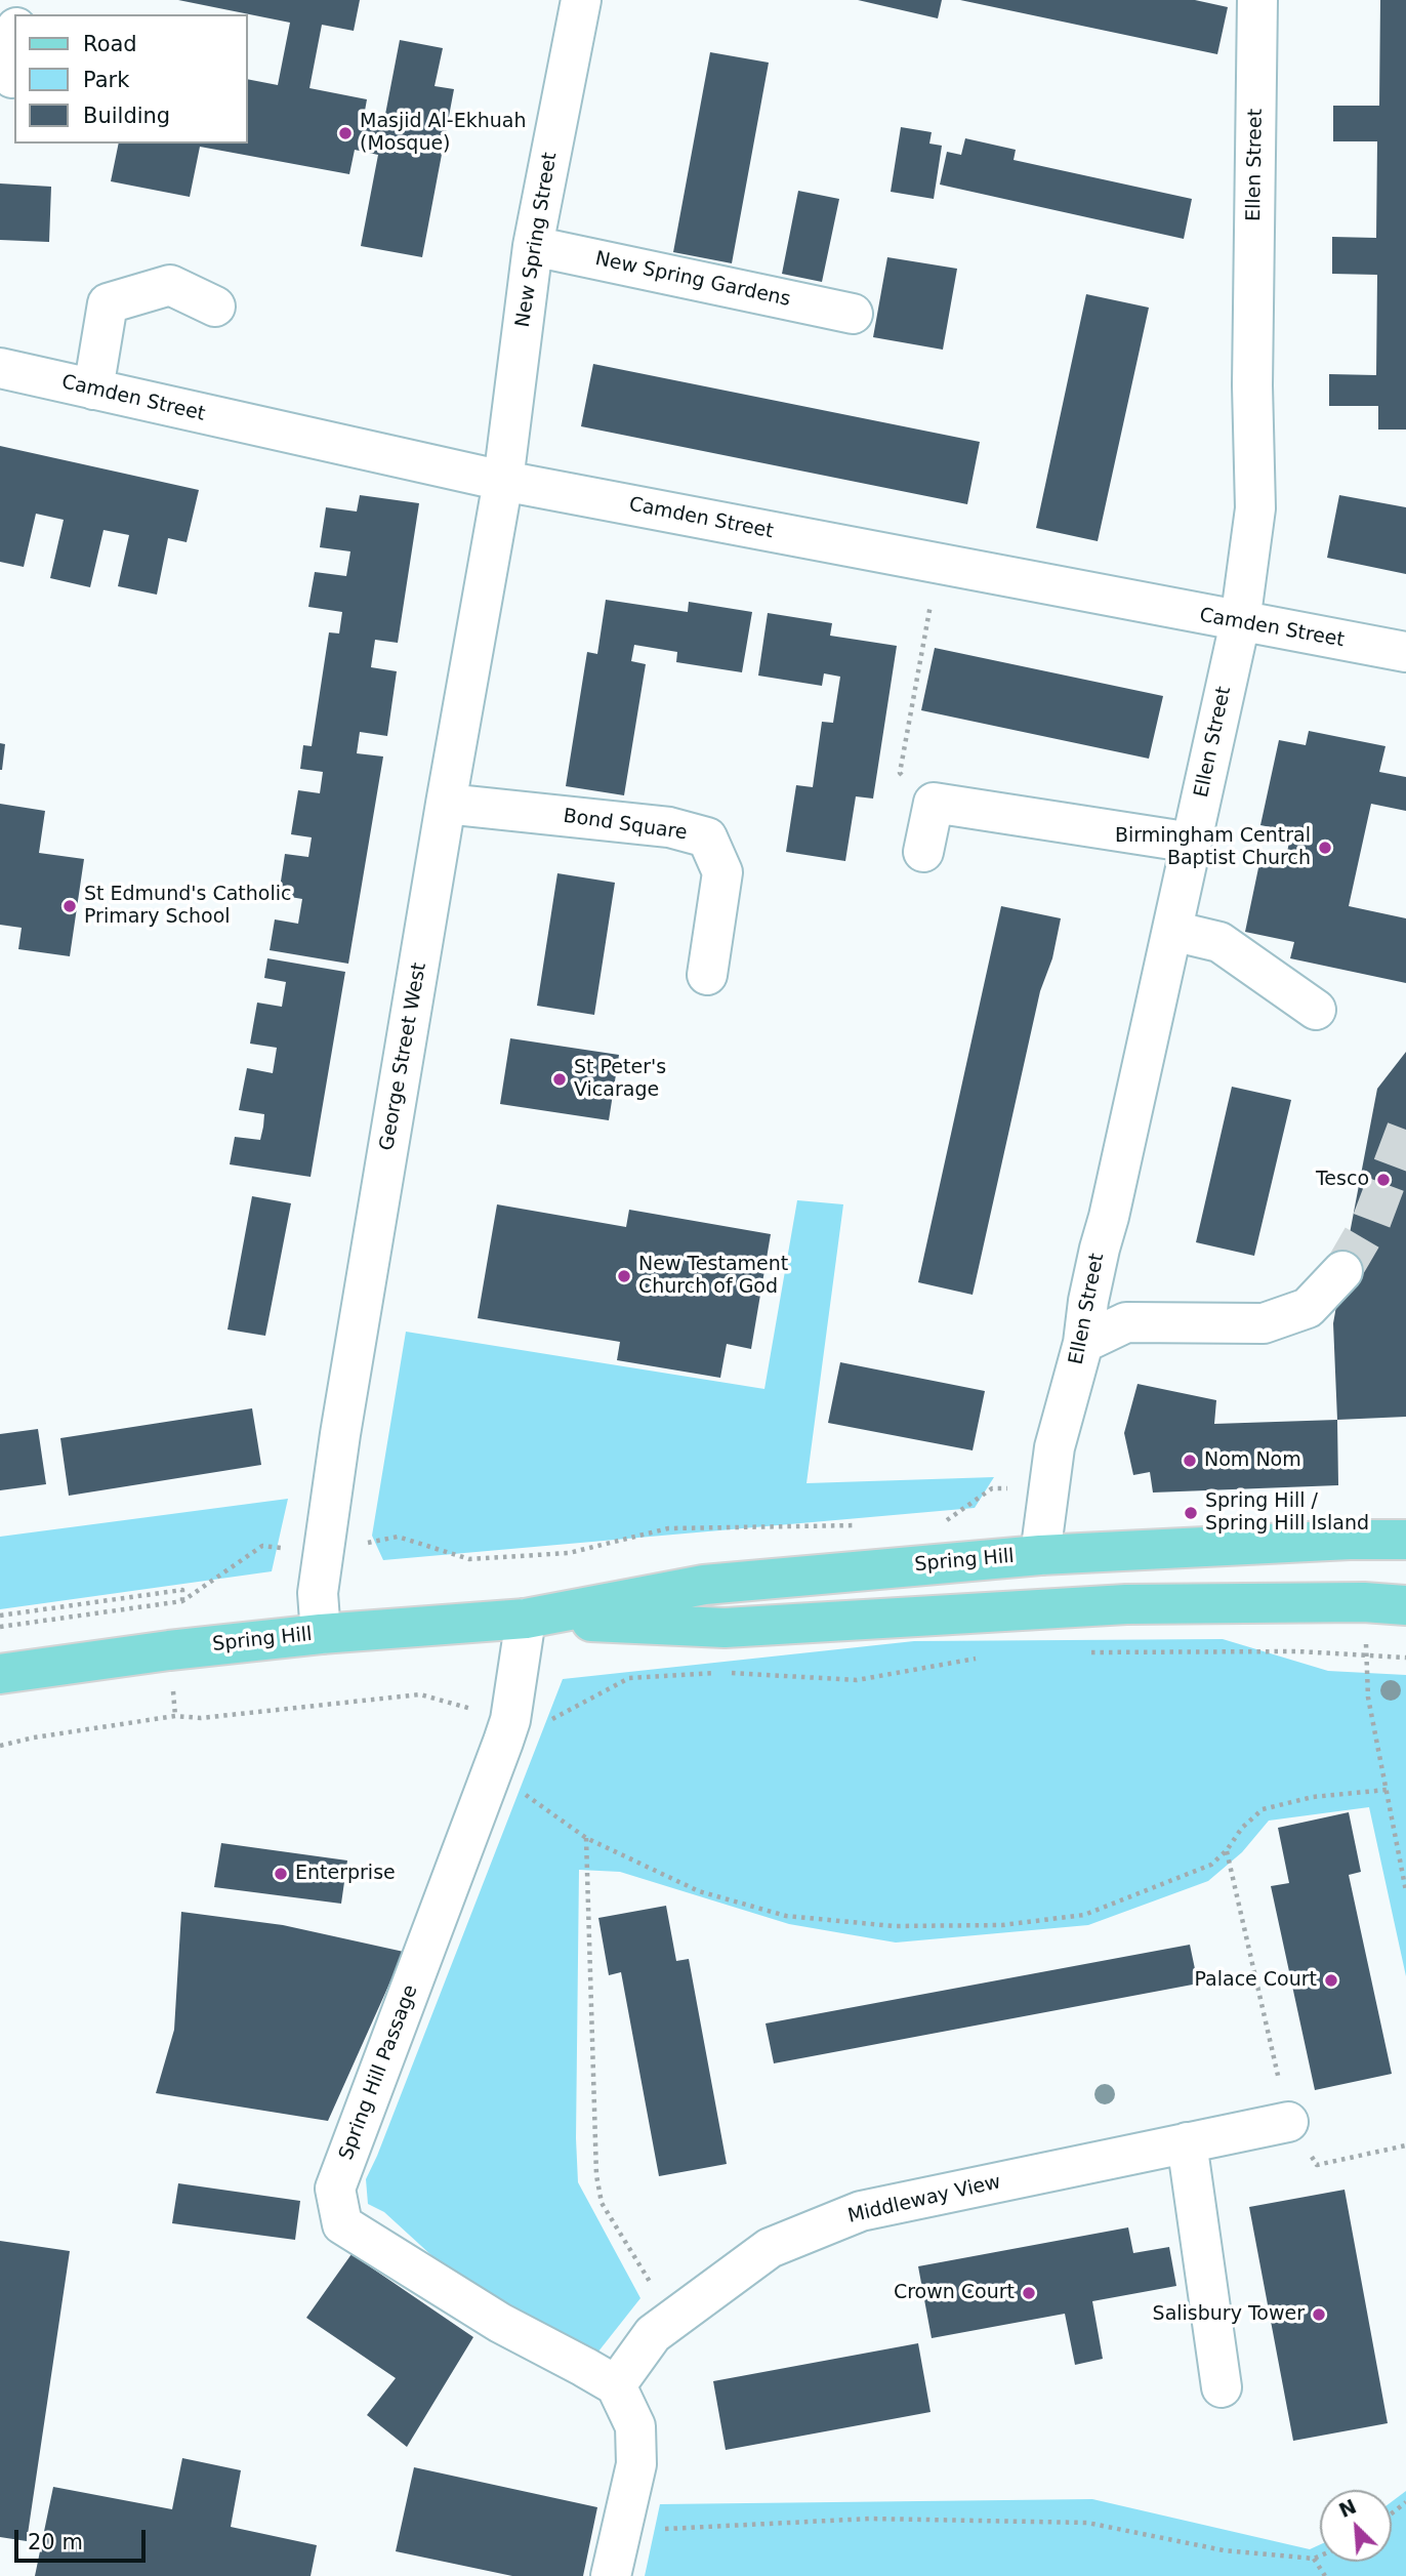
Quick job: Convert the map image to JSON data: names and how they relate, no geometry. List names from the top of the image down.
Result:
{
  "streets": {
    "main road": ["Spring Hill"],
    "street": [
      "Ellen Street",
      "New Spring Street",
      "New Spring Gardens",
      "Camden Street",
      "Bond Square",
      "George Street West",
      "Spring Hill Passage",
      "Middleway View"
    ]
  },
  "crossings": [
    ["Ellen Street", "Camden Street"],
    ["Ellen Street", "Spring Hill"],
    ["New Spring Street", "New Spring Gardens"],
    ["New Spring Street", "Camden Street"],
    ["New Spring Street", "George Street West"],
    ["Camden Street", "George Street West"],
    ["Bond Square", "George Street West"],
    ["George Street West", "Spring Hill"],
    ["Spring Hill", "Spring Hill Passage"],
    ["Spring Hill Passage", "Middleway View"]
  ],
  "places": [
    "Masjid Al-Ekhuah (Mosque)",
    "Birmingham Central Baptist Church",
    "St Edmund's Catholic Primary School",
    "St Peter's Vicarage",
    "Tesco",
    "New Testament Church of God",
    "Nom Nom",
    "Spring Hill / Spring Hill Island",
    "Enterprise",
    "Palace Court",
    "Crown Court",
    "Salisbury Tower"
  ],
  "legend": ["Road", "Park", "Building"],
  "scale_bar": "20 m",
  "north": "top left"
}
